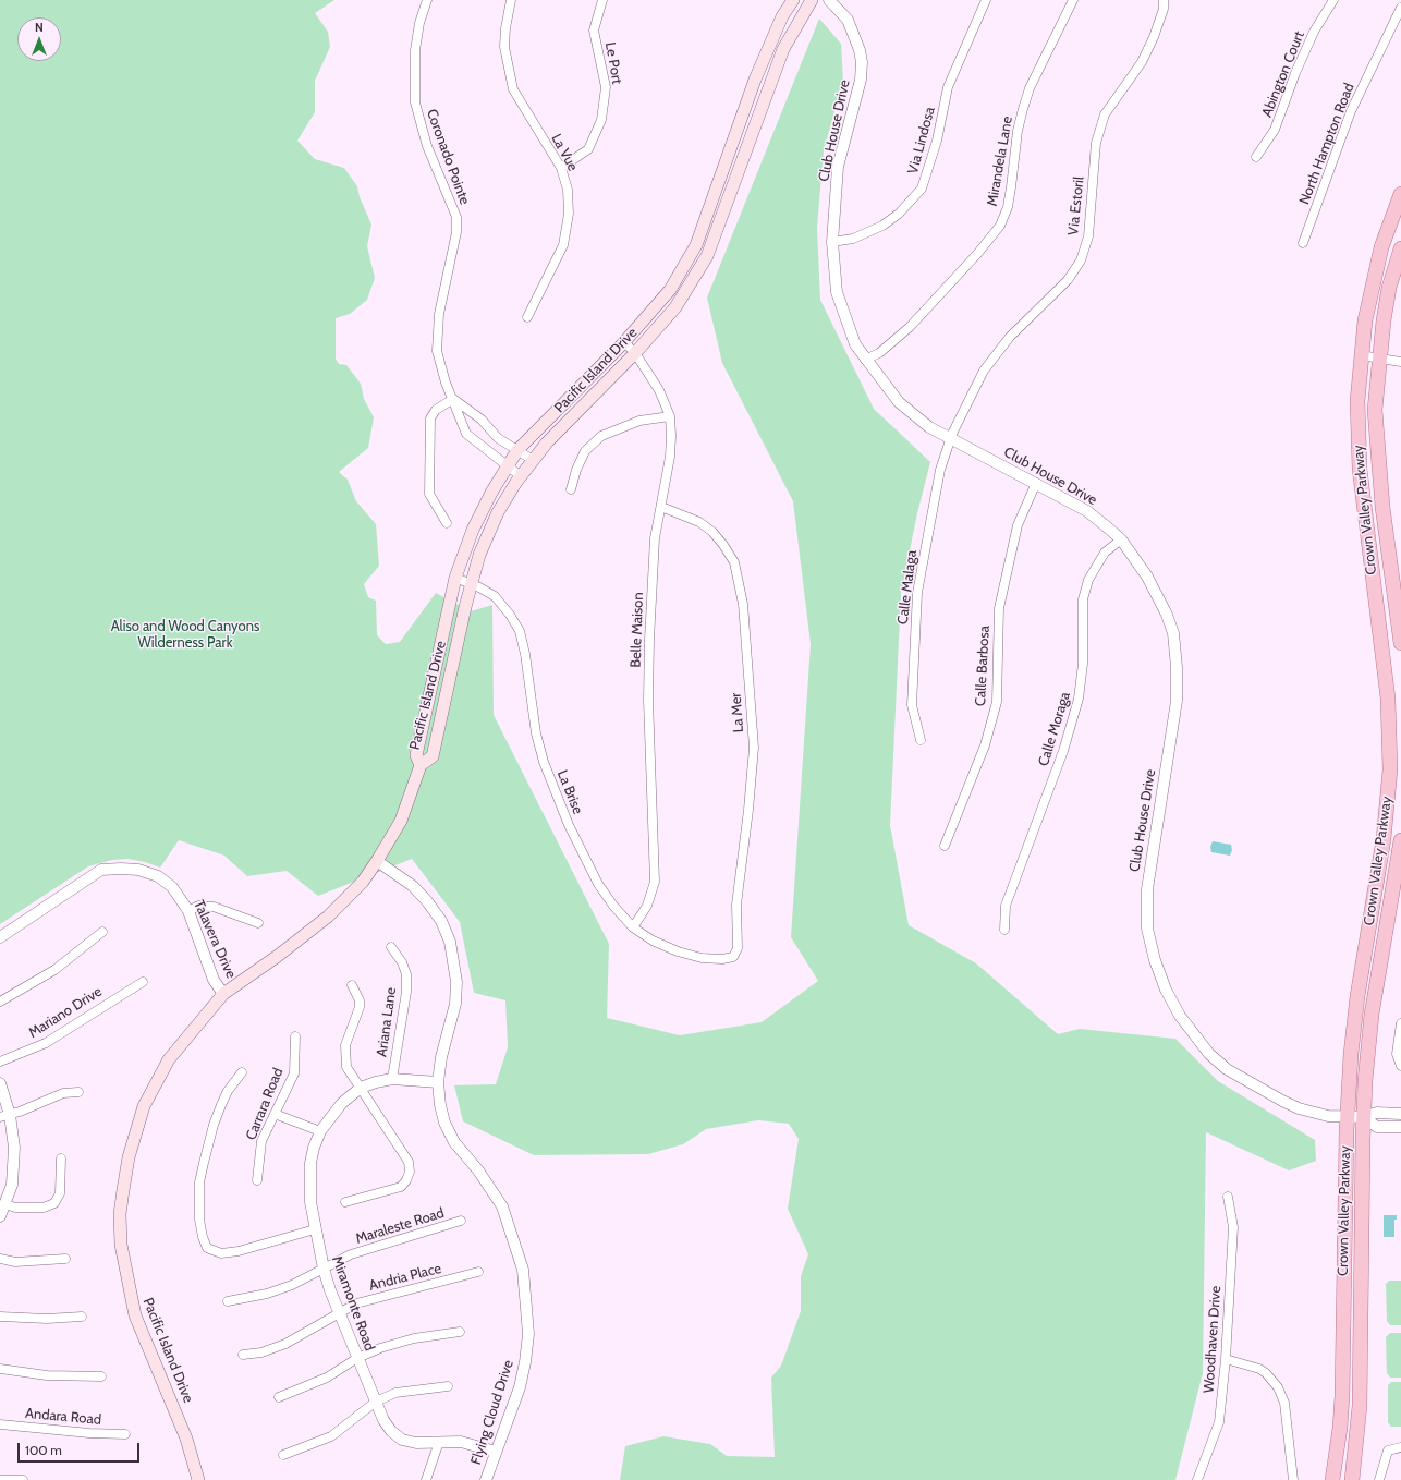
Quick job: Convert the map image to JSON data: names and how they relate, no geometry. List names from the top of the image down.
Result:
{
  "streets": {
    "main road": ["Pacific Island Drive", "Crown Valley Parkway"],
    "street": [
      "Le Port",
      "Abington Court",
      "Club House Drive",
      "Via Lindosa",
      "North Hampton Road",
      "La Vue",
      "Coronado Pointe",
      "Mirandela Lane",
      "Via Estoril",
      "Calle Malaga",
      "Belle Maison",
      "Calle Barbosa",
      "La Mer",
      "Calle Moraga",
      "La Brise",
      "Talavera Drive",
      "Mariano Drive",
      "Ariana Lane",
      "Carrara Road",
      "Maraleste Road",
      "Andria Place",
      "Miramonte Road",
      "Woodhaven Drive",
      "Flying Cloud Drive",
      "Andara Road"
    ]
  },
  "crossings": [
    ["Le Port", "La Vue"],
    ["Club House Drive", "Via Lindosa"],
    ["Club House Drive", "Mirandela Lane"],
    ["Club House Drive", "Via Estoril"],
    ["Club House Drive", "Crown Valley Parkway"],
    ["Club House Drive", "Calle Malaga"],
    ["Club House Drive", "Calle Barbosa"],
    ["Club House Drive", "Calle Moraga"],
    ["Coronado Pointe", "Pacific Island Drive"],
    ["Via Estoril", "Calle Malaga"],
    ["Pacific Island Drive", "Belle Maison"],
    ["Pacific Island Drive", "La Brise"],
    ["Pacific Island Drive", "Talavera Drive"],
    ["Pacific Island Drive", "Flying Cloud Drive"],
    ["Belle Maison", "La Mer"],
    ["Belle Maison", "La Brise"],
    ["La Mer", "La Brise"],
    ["Ariana Lane", "Miramonte Road"],
    ["Maraleste Road", "Miramonte Road"],
    ["Andria Place", "Miramonte Road"],
    ["Miramonte Road", "Flying Cloud Drive"]
  ],
  "parks": ["Aliso and Wood Canyons Wilderness Park"],
  "scale_bar": "100 m",
  "north": "top"
}
